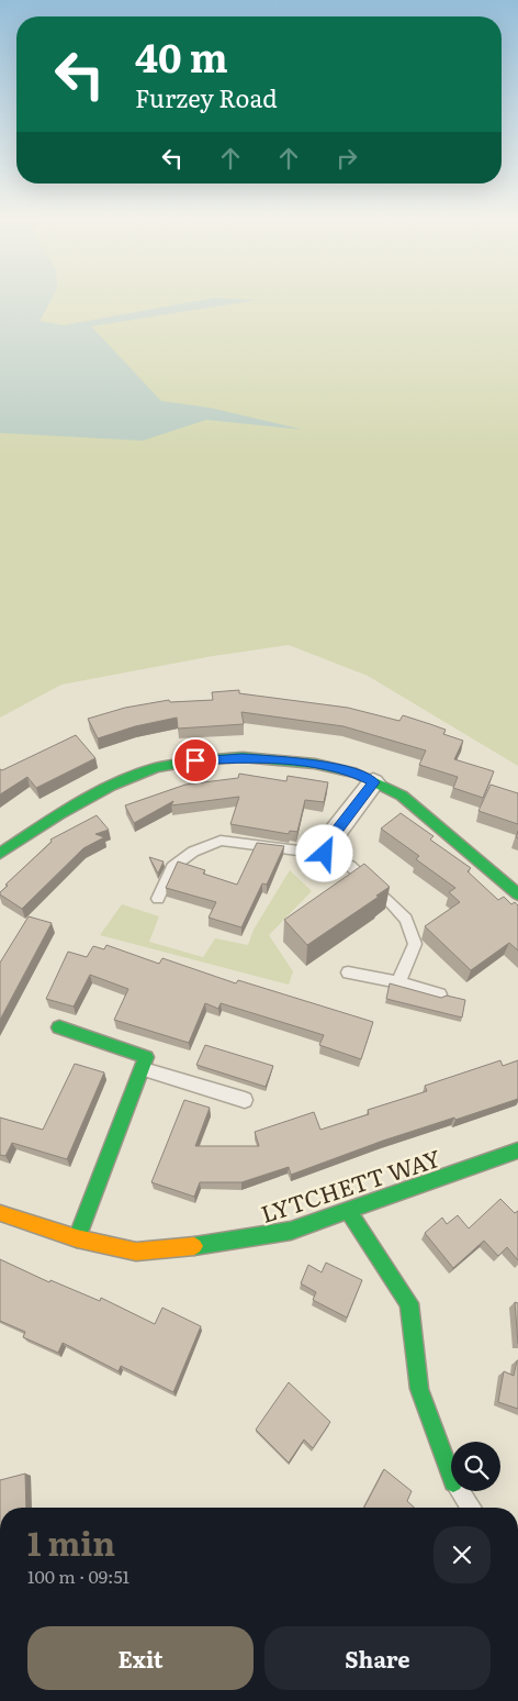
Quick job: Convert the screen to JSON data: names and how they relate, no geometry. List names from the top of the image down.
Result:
{
  "streets": {
    "street": ["LYTCHETT WAY"]
  },
  "page": {
    "turn": ["40 m", "Furzey Road"],
    "heading": ["1 min", "100 m · 09:51"],
    "buttons": ["Exit", "Share"]
  }
}
